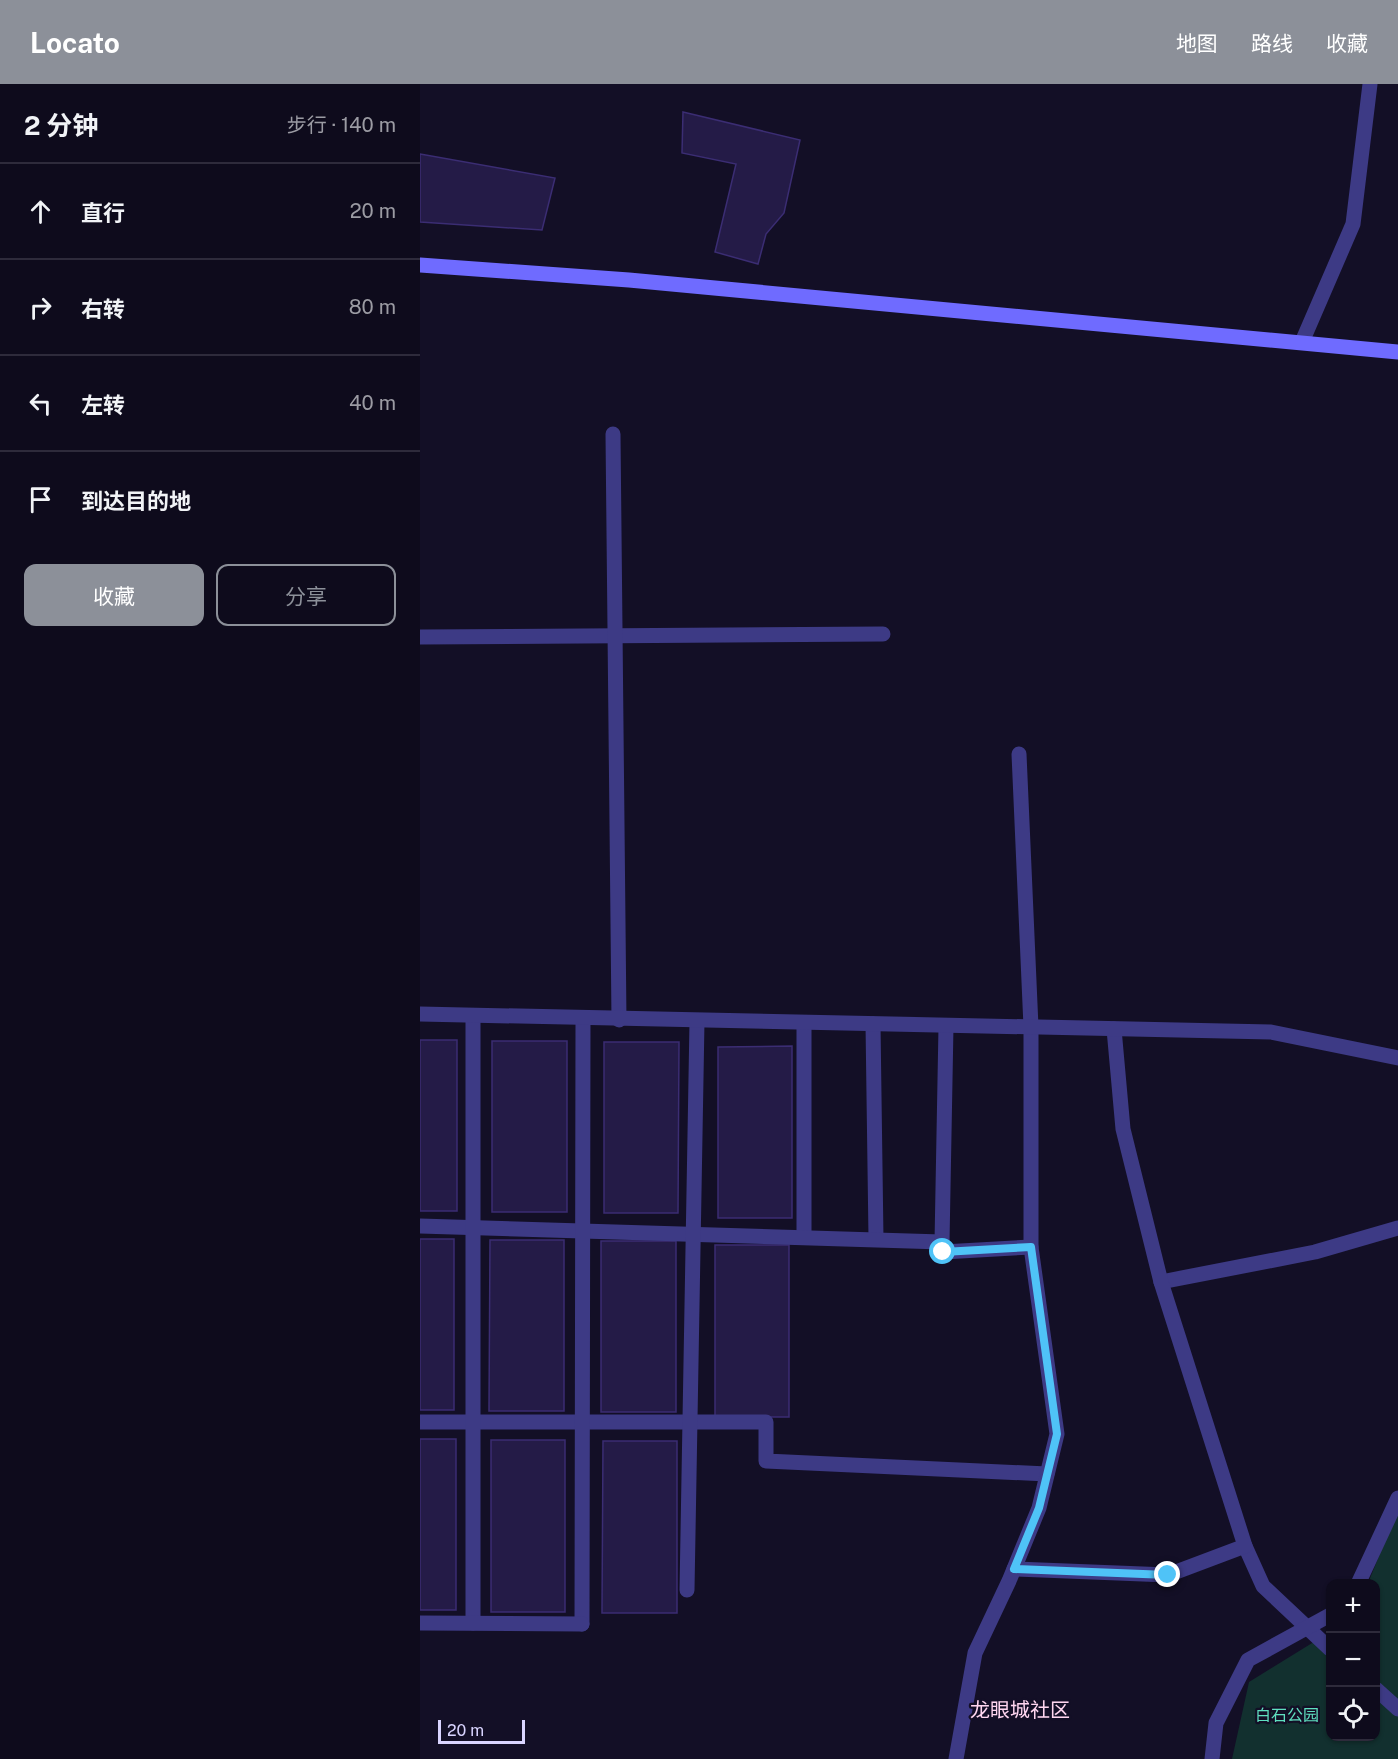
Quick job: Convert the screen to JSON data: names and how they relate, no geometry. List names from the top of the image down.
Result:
{
  "districts": ["龙眼城社区"],
  "parks": ["白石公园"],
  "scale_bar": "20 m",
  "page": {
    "header": "Locato",
    "nav": ["地图", "路线", "收藏"],
    "heading": ["2 分钟", "步行 · 140 m"],
    "list": [
      ["直行", "20 m"],
      ["右转", "80 m"],
      ["左转", "40 m"],
      "到达目的地"
    ],
    "buttons": ["收藏", "分享"],
    "map_buttons": ["+", "−"],
    "scale": "20 m"
  }
}
